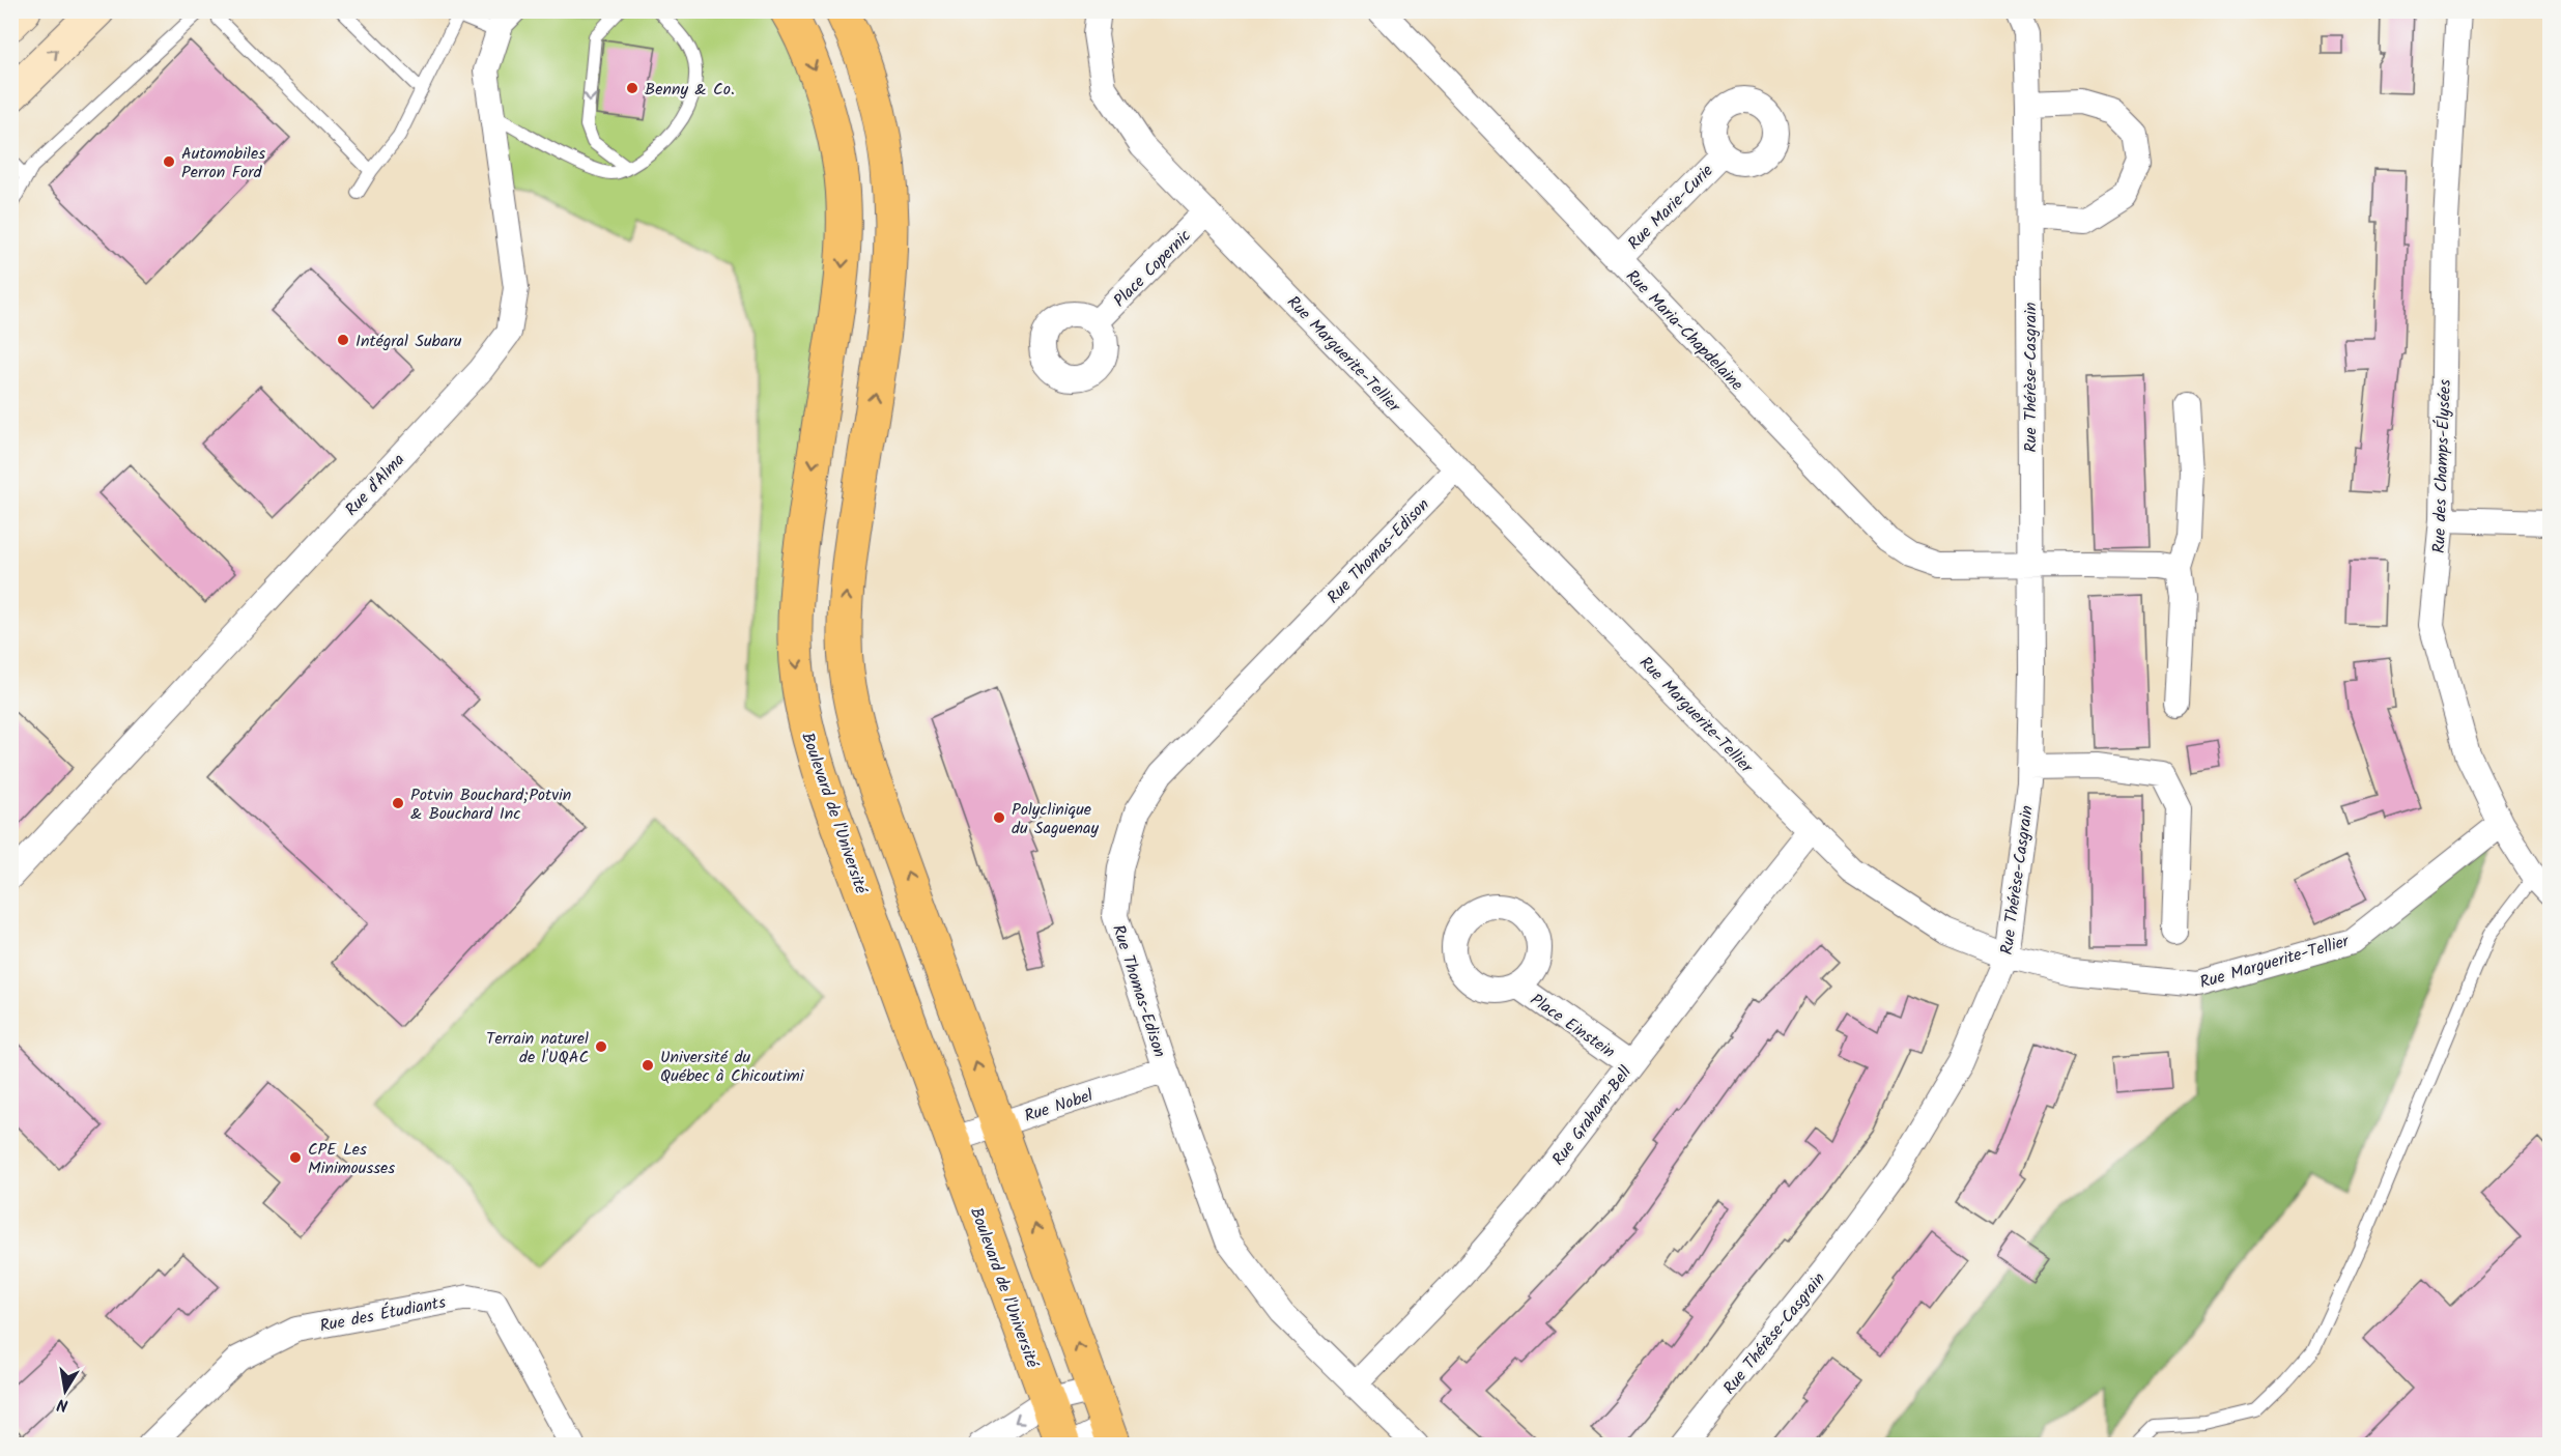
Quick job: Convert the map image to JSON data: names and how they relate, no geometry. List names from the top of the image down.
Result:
{
  "streets": {
    "main road": ["Boulevard de l'Université"],
    "street": [
      "Rue Marie-Curie",
      "Place Copernic",
      "Rue Maria-Chapdelaine",
      "Rue Marguerite-Tellier",
      "Rue Thérèse-Casgrain",
      "Rue des Champs-Élysées",
      "Rue d'Alma",
      "Rue Thomas-Edison",
      "Place Einstein",
      "Rue Nobel",
      "Rue Graham-Bell",
      "Rue des Étudiants"
    ]
  },
  "crossings": [
    ["Rue Marie-Curie", "Rue Maria-Chapdelaine"],
    ["Place Copernic", "Rue Marguerite-Tellier"],
    ["Rue Maria-Chapdelaine", "Rue Thérèse-Casgrain"],
    ["Rue Marguerite-Tellier", "Rue Thérèse-Casgrain"],
    ["Rue Marguerite-Tellier", "Rue des Champs-Élysées"],
    ["Rue Marguerite-Tellier", "Rue Thomas-Edison"],
    ["Rue Marguerite-Tellier", "Rue Graham-Bell"],
    ["Rue Thomas-Edison", "Rue Nobel"],
    ["Rue Thomas-Edison", "Rue Graham-Bell"],
    ["Boulevard de l'Université", "Rue Nobel"],
    ["Place Einstein", "Rue Graham-Bell"]
  ],
  "places": [
    "Benny & Co.",
    "Automobiles Perron Ford",
    "Intégral Subaru",
    "Potvin Bouchard;Potvin & Bouchard Inc",
    "Polyclinique du Saguenay",
    "Terrain naturel de l'UQAC",
    "Université du Québec à Chicoutimi",
    "CPE Les Minimousses"
  ],
  "north": "bottom"
}
